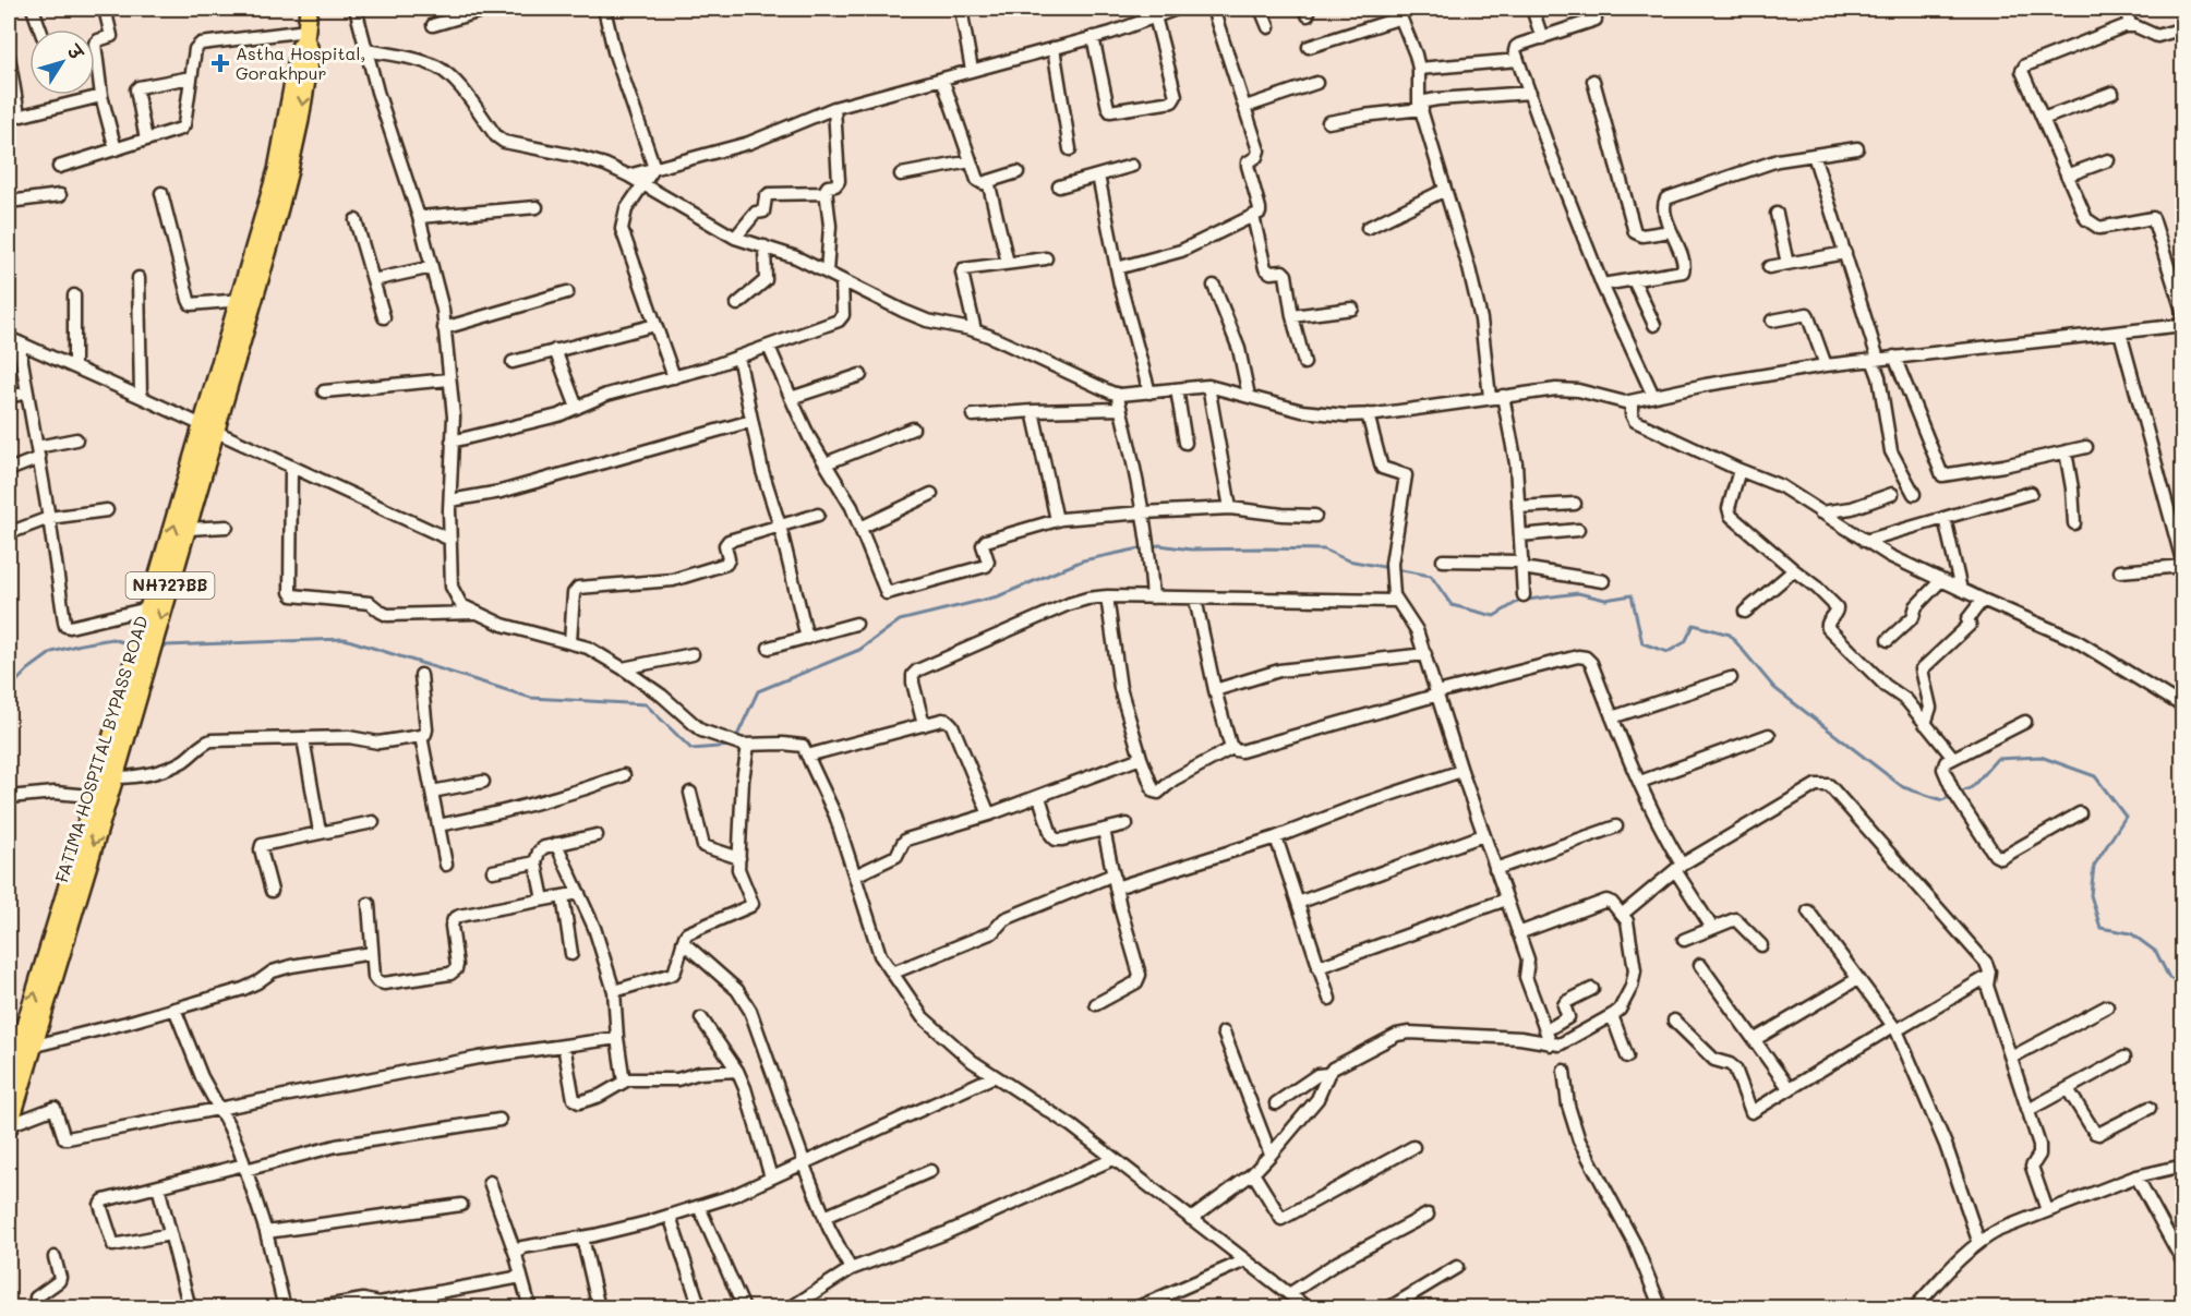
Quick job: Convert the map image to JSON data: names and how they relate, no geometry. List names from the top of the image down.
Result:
{
  "streets": {
    "highway": ["NH727BB", "FATIMA HOSPITAL BYPASS ROAD"]
  },
  "places": {
    "health": ["Astha Hospital, Gorakhpur"]
  },
  "north": "top right"
}
